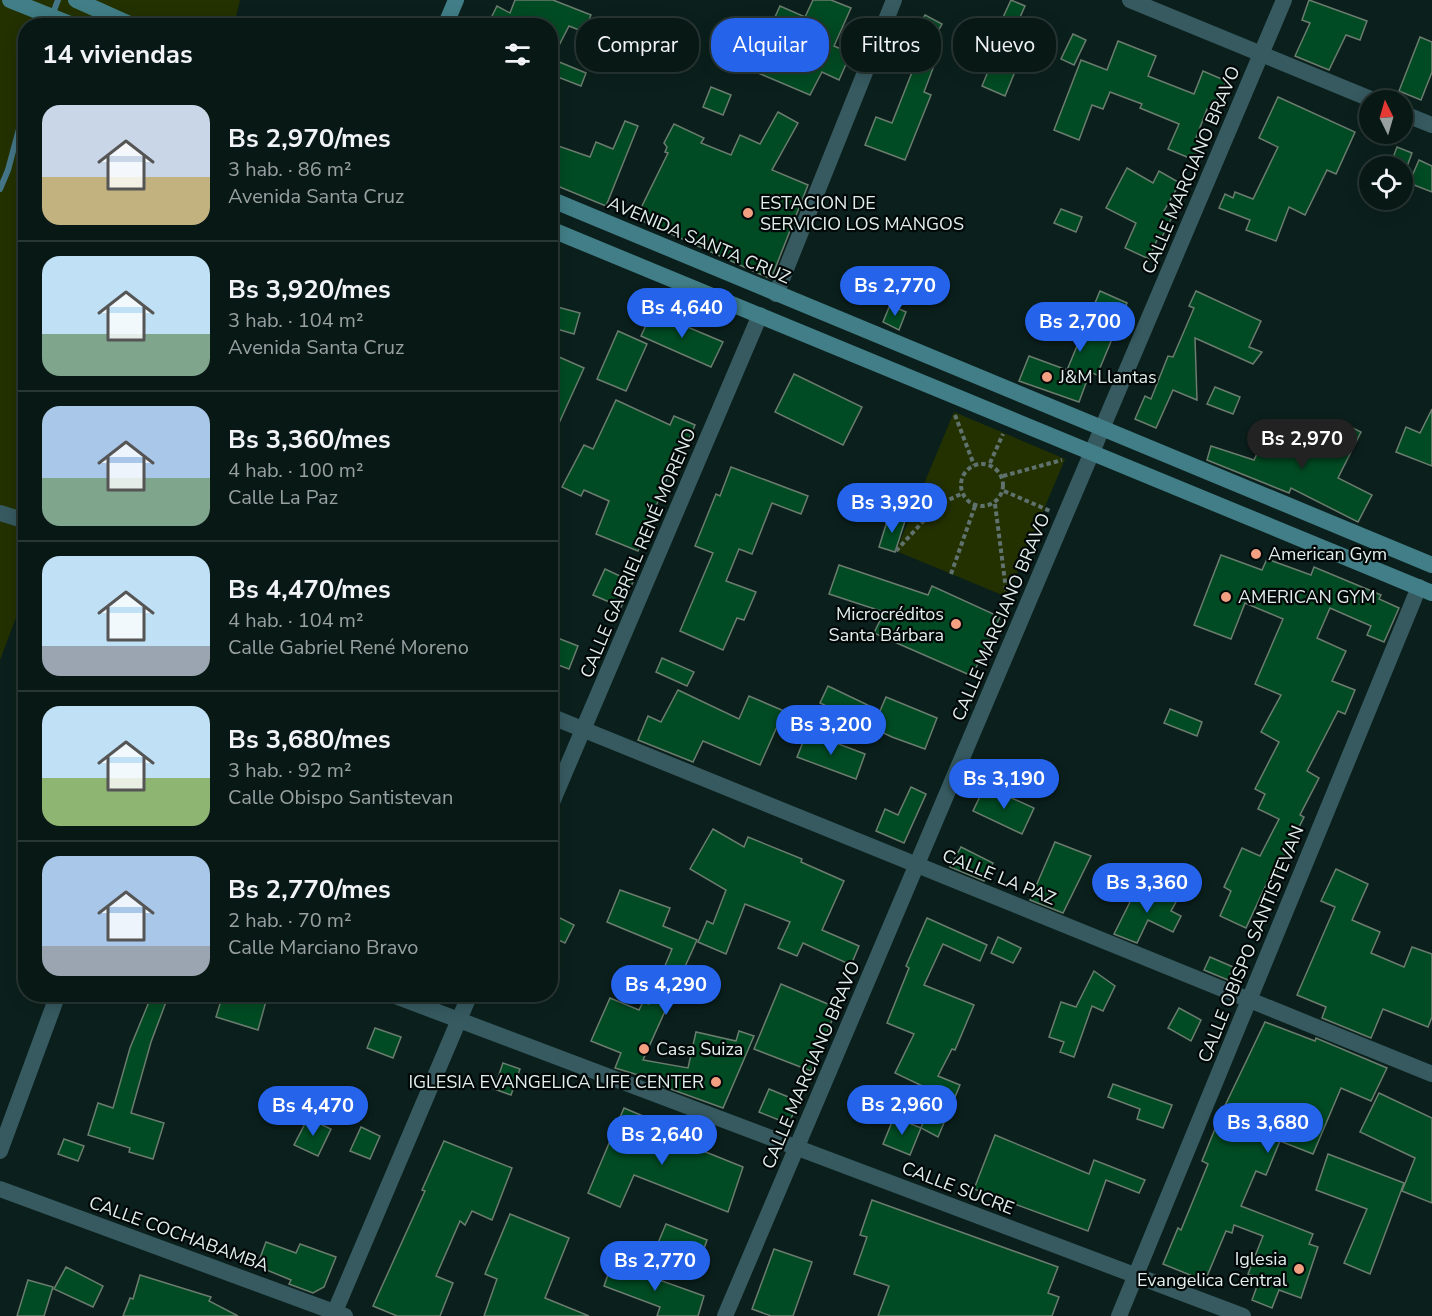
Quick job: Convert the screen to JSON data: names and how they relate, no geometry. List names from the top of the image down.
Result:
{
  "streets": {
    "main road": ["AVENIDA SANTA CRUZ"],
    "street": [
      "CALLE MARCIANO BRAVO",
      "CALLE GABRIEL RENÉ MORENO",
      "CALLE LA PAZ",
      "CALLE OBISPO SANTISTEVAN",
      "CALLE SUCRE",
      "CALLE COCHABAMBA"
    ]
  },
  "crossings": [
    ["CALLE MARCIANO BRAVO", "AVENIDA SANTA CRUZ"],
    ["CALLE MARCIANO BRAVO", "CALLE LA PAZ"],
    ["CALLE MARCIANO BRAVO", "CALLE SUCRE"],
    ["CALLE GABRIEL RENÉ MORENO", "CALLE LA PAZ"],
    ["CALLE LA PAZ", "CALLE OBISPO SANTISTEVAN"],
    ["CALLE OBISPO SANTISTEVAN", "CALLE SUCRE"]
  ],
  "places": [
    "ESTACION DE SERVICIO LOS MANGOS",
    "J&M Llantas",
    "American Gym",
    "AMERICAN GYM",
    "Microcréditos Santa Bárbara",
    "Casa Suiza",
    "IGLESIA EVANGELICA LIFE CENTER",
    "Iglesia Evangelica Central"
  ],
  "north": "top",
  "page": {
    "chip": [
      "Comprar",
      "Alquilar",
      "Filtros",
      "Nuevo"
    ],
    "heading": "14 viviendas",
    "list": [
      {
        "name": "Bs 2,970/mes",
        "note": "3 hab. · 86 m² · Avenida Santa Cruz"
      },
      {
        "name": "Bs 3,920/mes",
        "note": "3 hab. · 104 m² · Avenida Santa Cruz"
      },
      {
        "name": "Bs 3,360/mes",
        "note": "4 hab. · 100 m² · Calle La Paz"
      },
      {
        "name": "Bs 4,470/mes",
        "note": "4 hab. · 104 m² · Calle Gabriel René Moreno"
      },
      {
        "name": "Bs 3,680/mes",
        "note": "3 hab. · 92 m² · Calle Obispo Santistevan"
      },
      {
        "name": "Bs 2,770/mes",
        "note": "2 hab. · 70 m² · Calle Marciano Bravo"
      }
    ],
    "price": [
      "Bs 2,770",
      "Bs 4,640",
      "Bs 2,700",
      "Bs 2,970",
      "Bs 3,920",
      "Bs 3,200",
      "Bs 3,190",
      "Bs 3,360",
      "Bs 4,290",
      "Bs 2,960",
      "Bs 4,470",
      "Bs 3,680",
      "Bs 2,640",
      "Bs 2,770"
    ]
  }
}
